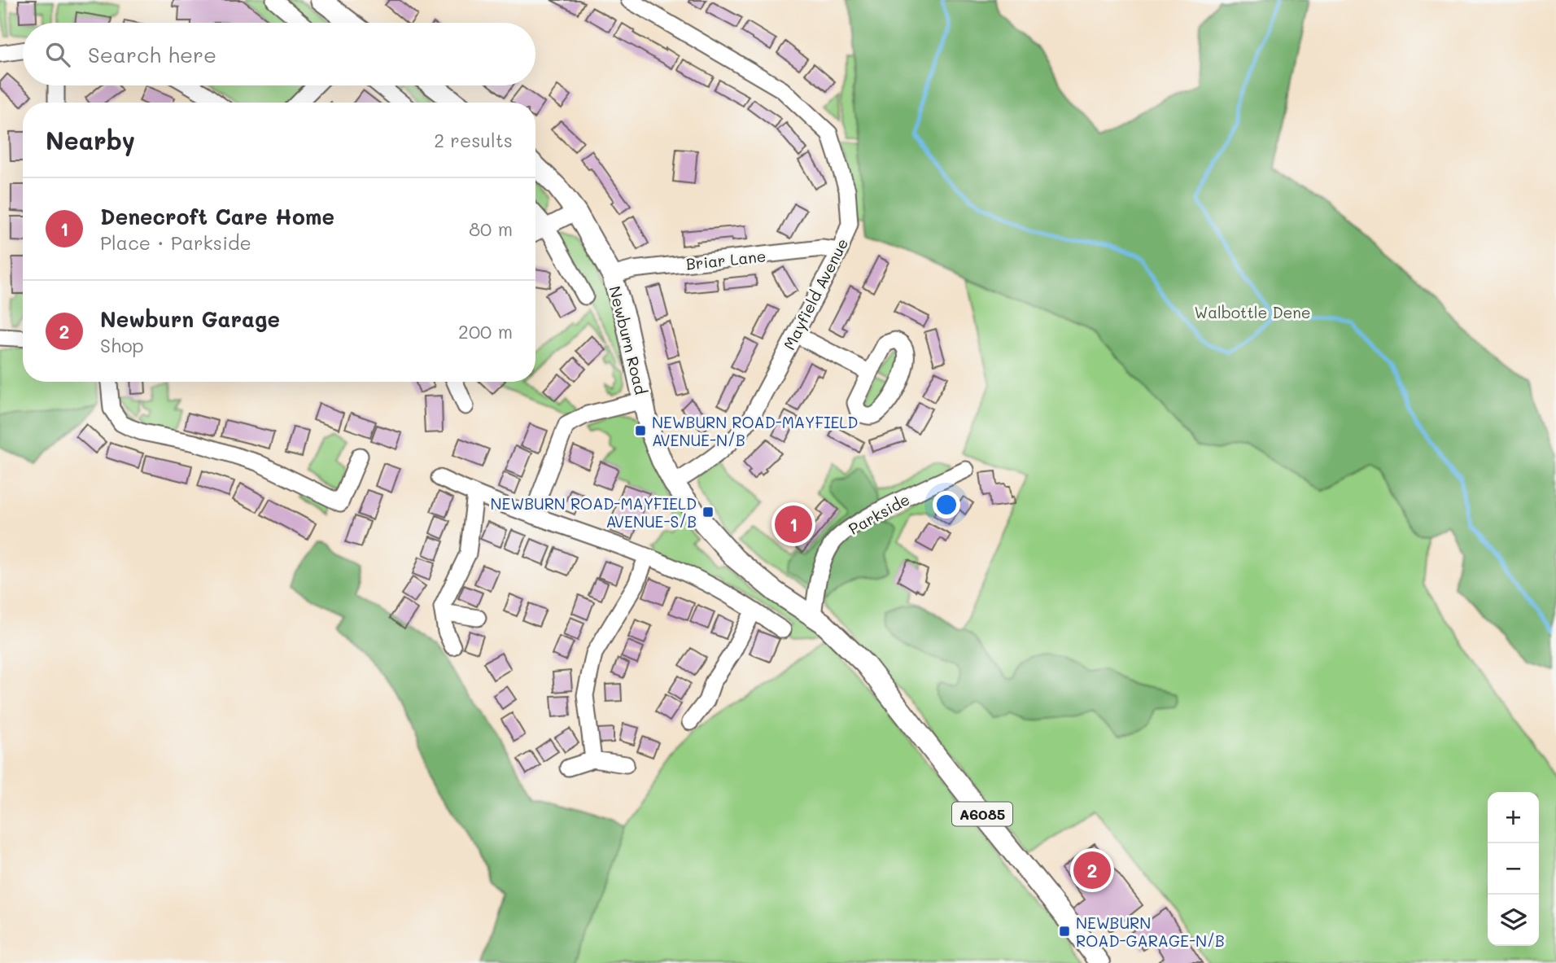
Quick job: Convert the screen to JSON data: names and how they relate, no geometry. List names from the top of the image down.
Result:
{
  "streets": {
    "main road": ["Newburn Road", "A6085"],
    "street": ["Briar Lane", "Mayfield Avenue", "Parkside"]
  },
  "crossings": [
    ["Briar Lane", "Mayfield Avenue"],
    ["Briar Lane", "Newburn Road"],
    ["Mayfield Avenue", "Newburn Road"],
    ["Newburn Road", "Parkside"]
  ],
  "parks": ["Walbottle Dene"],
  "places": {
    "transit": ["NEWBURN ROAD-MAYFIELD AVENUE-N/B", "NEWBURN ROAD-MAYFIELD AVENUE-S/B", "NEWBURN ROAD-GARAGE-N/B"]
  },
  "page": {
    "search": "Search here",
    "heading": ["Nearby", "2 results"],
    "list": [
      {
        "mark": "1",
        "name": "Denecroft Care Home",
        "note": "Place · Parkside",
        "value": "80 m"
      },
      {
        "mark": "2",
        "name": "Newburn Garage",
        "note": "Shop",
        "value": "200 m"
      }
    ],
    "pins": ["1", "2"],
    "map_buttons": ["+", "−"]
  }
}
